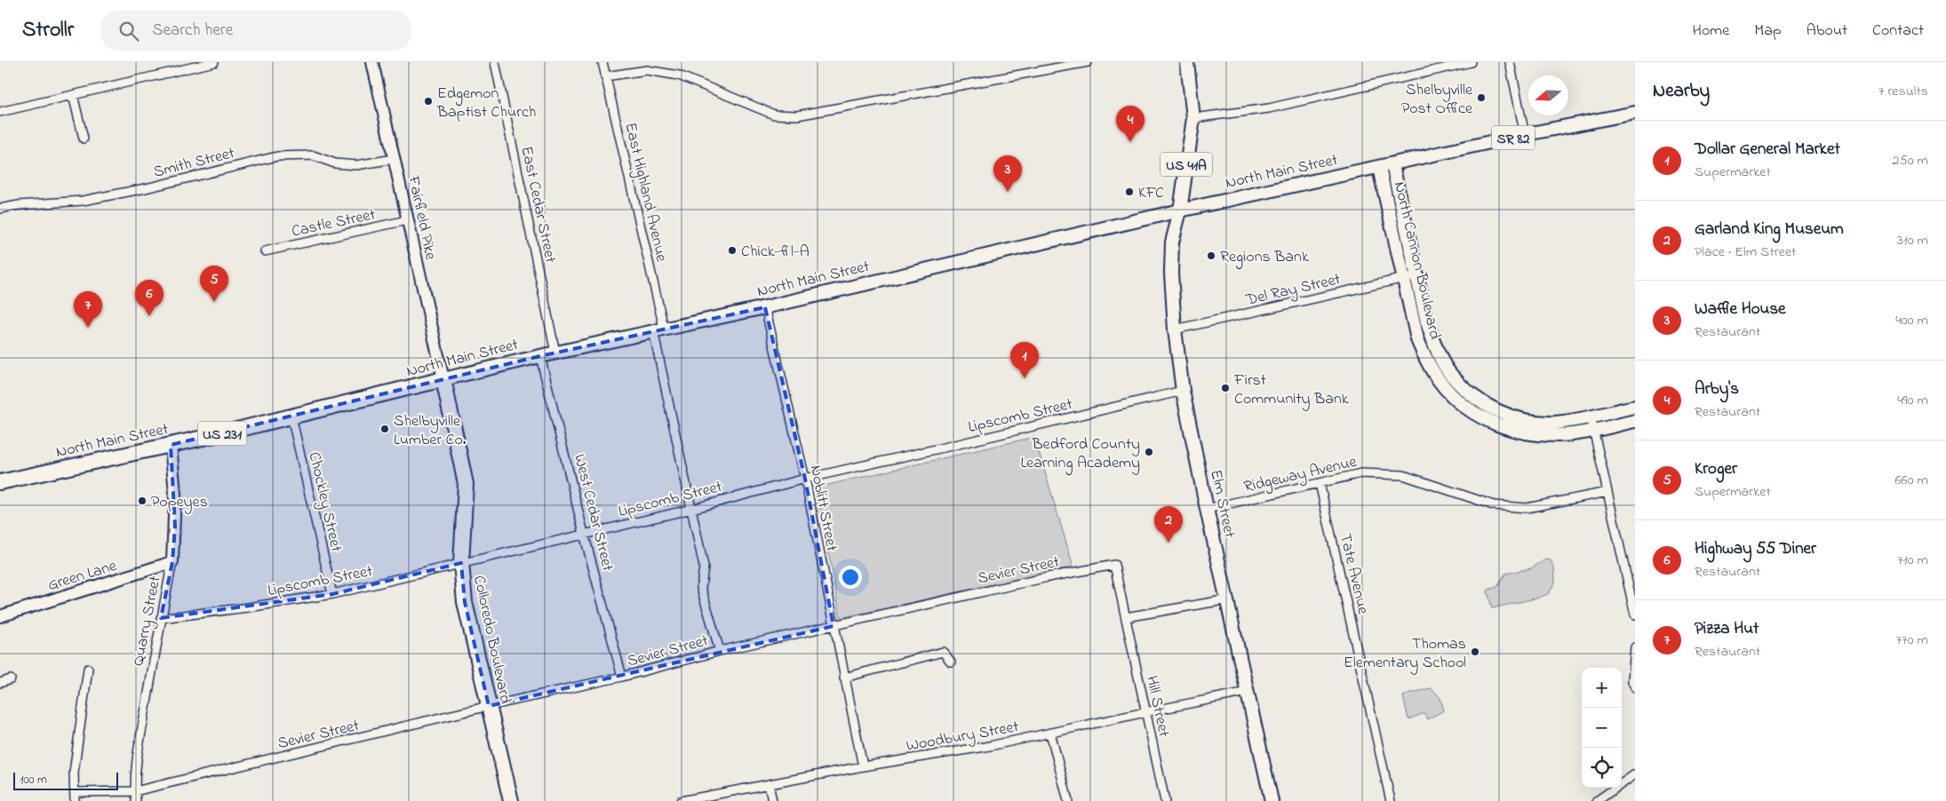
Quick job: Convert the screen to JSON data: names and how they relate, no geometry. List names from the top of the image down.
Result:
{
  "streets": {
    "highway": ["North Main Street", "US 231", "Colloredo Boulevard"],
    "main road": [
      "SR 82",
      "US 41A",
      "North Cannon Boulevard",
      "Elm Street"
    ],
    "street": [
      "Smith Street",
      "East Highland Avenue",
      "East Cedar Street",
      "Fairfield Pike",
      "Castle Street",
      "Del Ray Street",
      "Lipscomb Street",
      "Ridgeway Avenue",
      "Chockley Street",
      "Noblitt Street",
      "West Cedar Street",
      "Sevier Street",
      "Tate Avenue",
      "Green Lane",
      "Quarry Street",
      "Hill Street",
      "Woodbury Street"
    ]
  },
  "crossings": [
    ["Smith Street", "Fairfield Pike"],
    ["US 41A", "North Main Street"],
    ["US 41A", "Elm Street"],
    ["North Main Street", "East Highland Avenue"],
    ["North Main Street", "East Cedar Street"],
    ["North Main Street", "Fairfield Pike"],
    ["North Main Street", "North Cannon Boulevard"],
    ["North Main Street", "Chockley Street"],
    ["North Main Street", "Elm Street"],
    ["North Main Street", "Noblitt Street"],
    ["North Main Street", "West Cedar Street"],
    ["North Main Street", "Quarry Street"],
    ["North Main Street", "Colloredo Boulevard"],
    ["East Highland Avenue", "Lipscomb Street"],
    ["East Highland Avenue", "Sevier Street"],
    ["Fairfield Pike", "Castle Street"],
    ["Fairfield Pike", "Colloredo Boulevard"],
    ["North Cannon Boulevard", "Del Ray Street"],
    ["Del Ray Street", "Elm Street"],
    ["Lipscomb Street", "Chockley Street"],
    ["Lipscomb Street", "Elm Street"],
    ["Lipscomb Street", "Noblitt Street"],
    ["Lipscomb Street", "West Cedar Street"],
    ["Lipscomb Street", "Quarry Street"],
    ["Lipscomb Street", "Colloredo Boulevard"],
    ["Ridgeway Avenue", "Elm Street"],
    ["Ridgeway Avenue", "Tate Avenue"],
    ["Elm Street", "Woodbury Street"],
    ["Noblitt Street", "Sevier Street"],
    ["Noblitt Street", "Woodbury Street"],
    ["West Cedar Street", "Sevier Street"],
    ["Sevier Street", "Quarry Street"],
    ["Sevier Street", "Colloredo Boulevard"],
    ["Sevier Street", "Hill Street"],
    ["Green Lane", "Quarry Street"],
    ["Hill Street", "Woodbury Street"]
  ],
  "places": [
    "Shelbyville Post Office",
    "Edgemon Baptist Church",
    "KFC",
    "Chick-fil-A",
    "Regions Bank",
    "First Community Bank",
    "Shelbyville Lumber Co.",
    "Bedford County Learning Academy",
    "Popeyes",
    "Thomas Elementary School"
  ],
  "scale_bar": "100 m",
  "north": "left",
  "page": {
    "header": "Strollr",
    "search": "Search here",
    "nav": [
      "Home",
      "Map",
      "About",
      "Contact"
    ],
    "heading": ["Nearby", "7 results"],
    "pins": [
      "4",
      "3",
      "5",
      "6",
      "7",
      "1",
      "2"
    ],
    "list": [
      {
        "mark": "1",
        "name": "Dollar General Market",
        "note": "Supermarket",
        "value": "250 m"
      },
      {
        "mark": "2",
        "name": "Garland King Museum",
        "note": "Place · Elm Street",
        "value": "310 m"
      },
      {
        "mark": "3",
        "name": "Waffle House",
        "note": "Restaurant",
        "value": "400 m"
      },
      {
        "mark": "4",
        "name": "Arby's",
        "note": "Restaurant",
        "value": "490 m"
      },
      {
        "mark": "5",
        "name": "Kroger",
        "note": "Supermarket",
        "value": "660 m"
      },
      {
        "mark": "6",
        "name": "Highway 55 Diner",
        "note": "Restaurant",
        "value": "710 m"
      },
      {
        "mark": "7",
        "name": "Pizza Hut",
        "note": "Restaurant",
        "value": "770 m"
      }
    ],
    "map_buttons": ["+", "−"],
    "scale": "100 m"
  }
}
